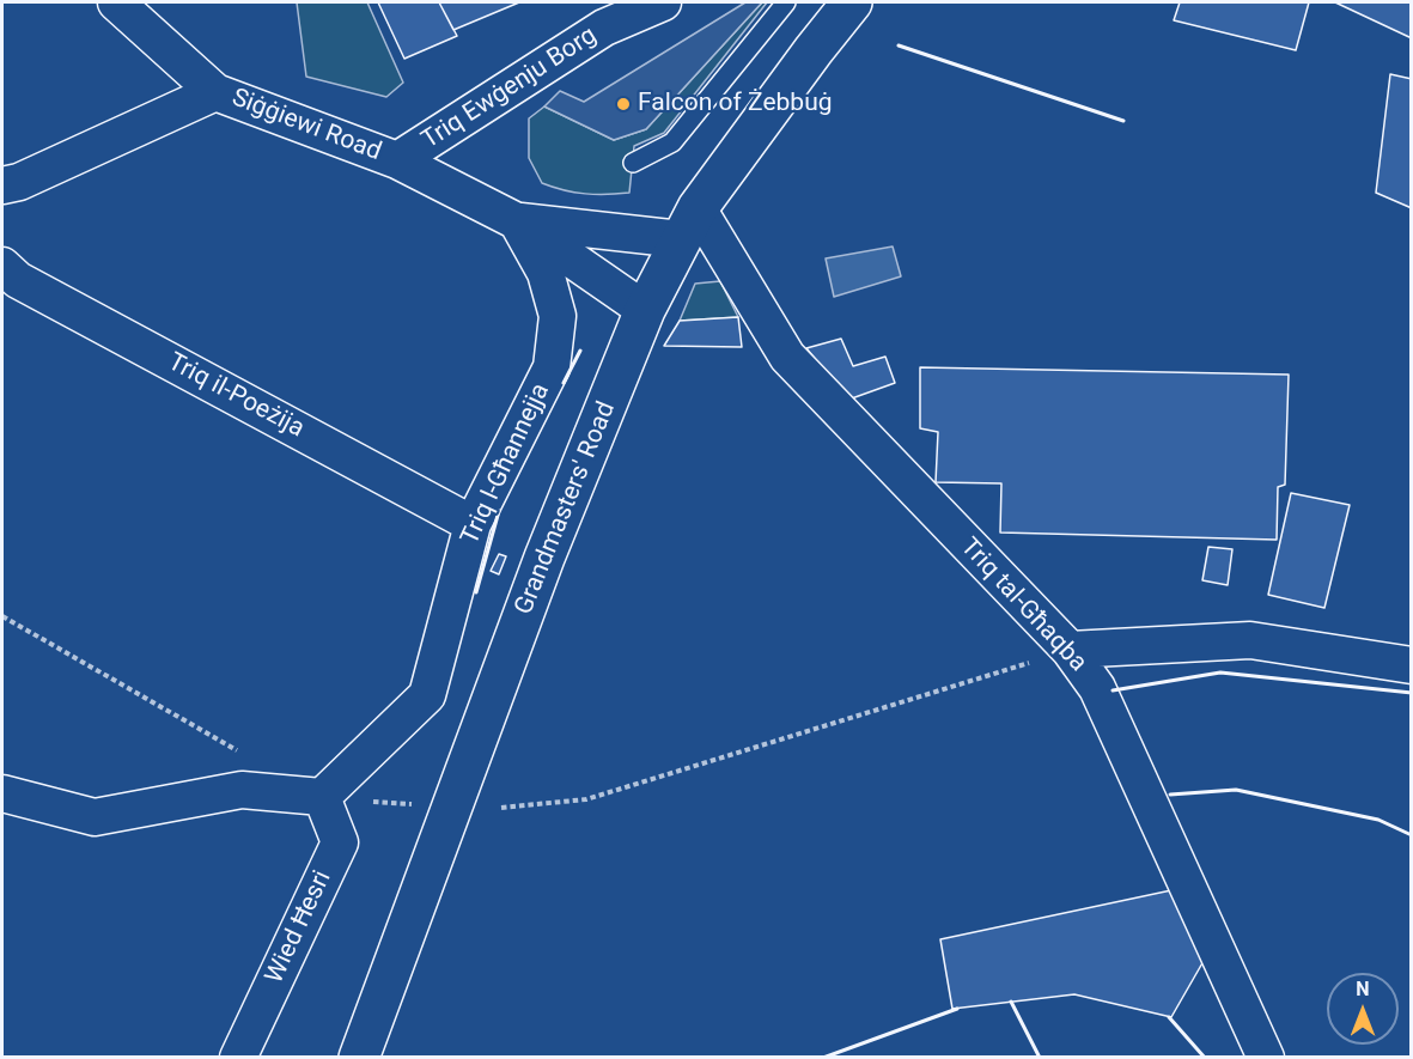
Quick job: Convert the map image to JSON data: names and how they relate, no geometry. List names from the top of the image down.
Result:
{
  "streets": {
    "main road": ["Grandmasters' Road"],
    "street": [
      "Triq Ewġenju Borg",
      "Siġġiewi Road",
      "Triq il-Poeżija",
      "Triq l-Għannejja",
      "Triq tal-Għaqba",
      "Wied Ħesri"
    ]
  },
  "crossings": [
    ["Triq Ewġenju Borg", "Siġġiewi Road"],
    ["Siġġiewi Road", "Triq l-Għannejja"],
    ["Siġġiewi Road", "Grandmasters' Road"],
    ["Siġġiewi Road", "Triq tal-Għaqba"],
    ["Triq il-Poeżija", "Triq l-Għannejja"],
    ["Triq l-Għannejja", "Wied Ħesri"],
    ["Grandmasters' Road", "Triq tal-Għaqba"]
  ],
  "places": ["Falcon of Żebbuġ"],
  "north": "top"
}
